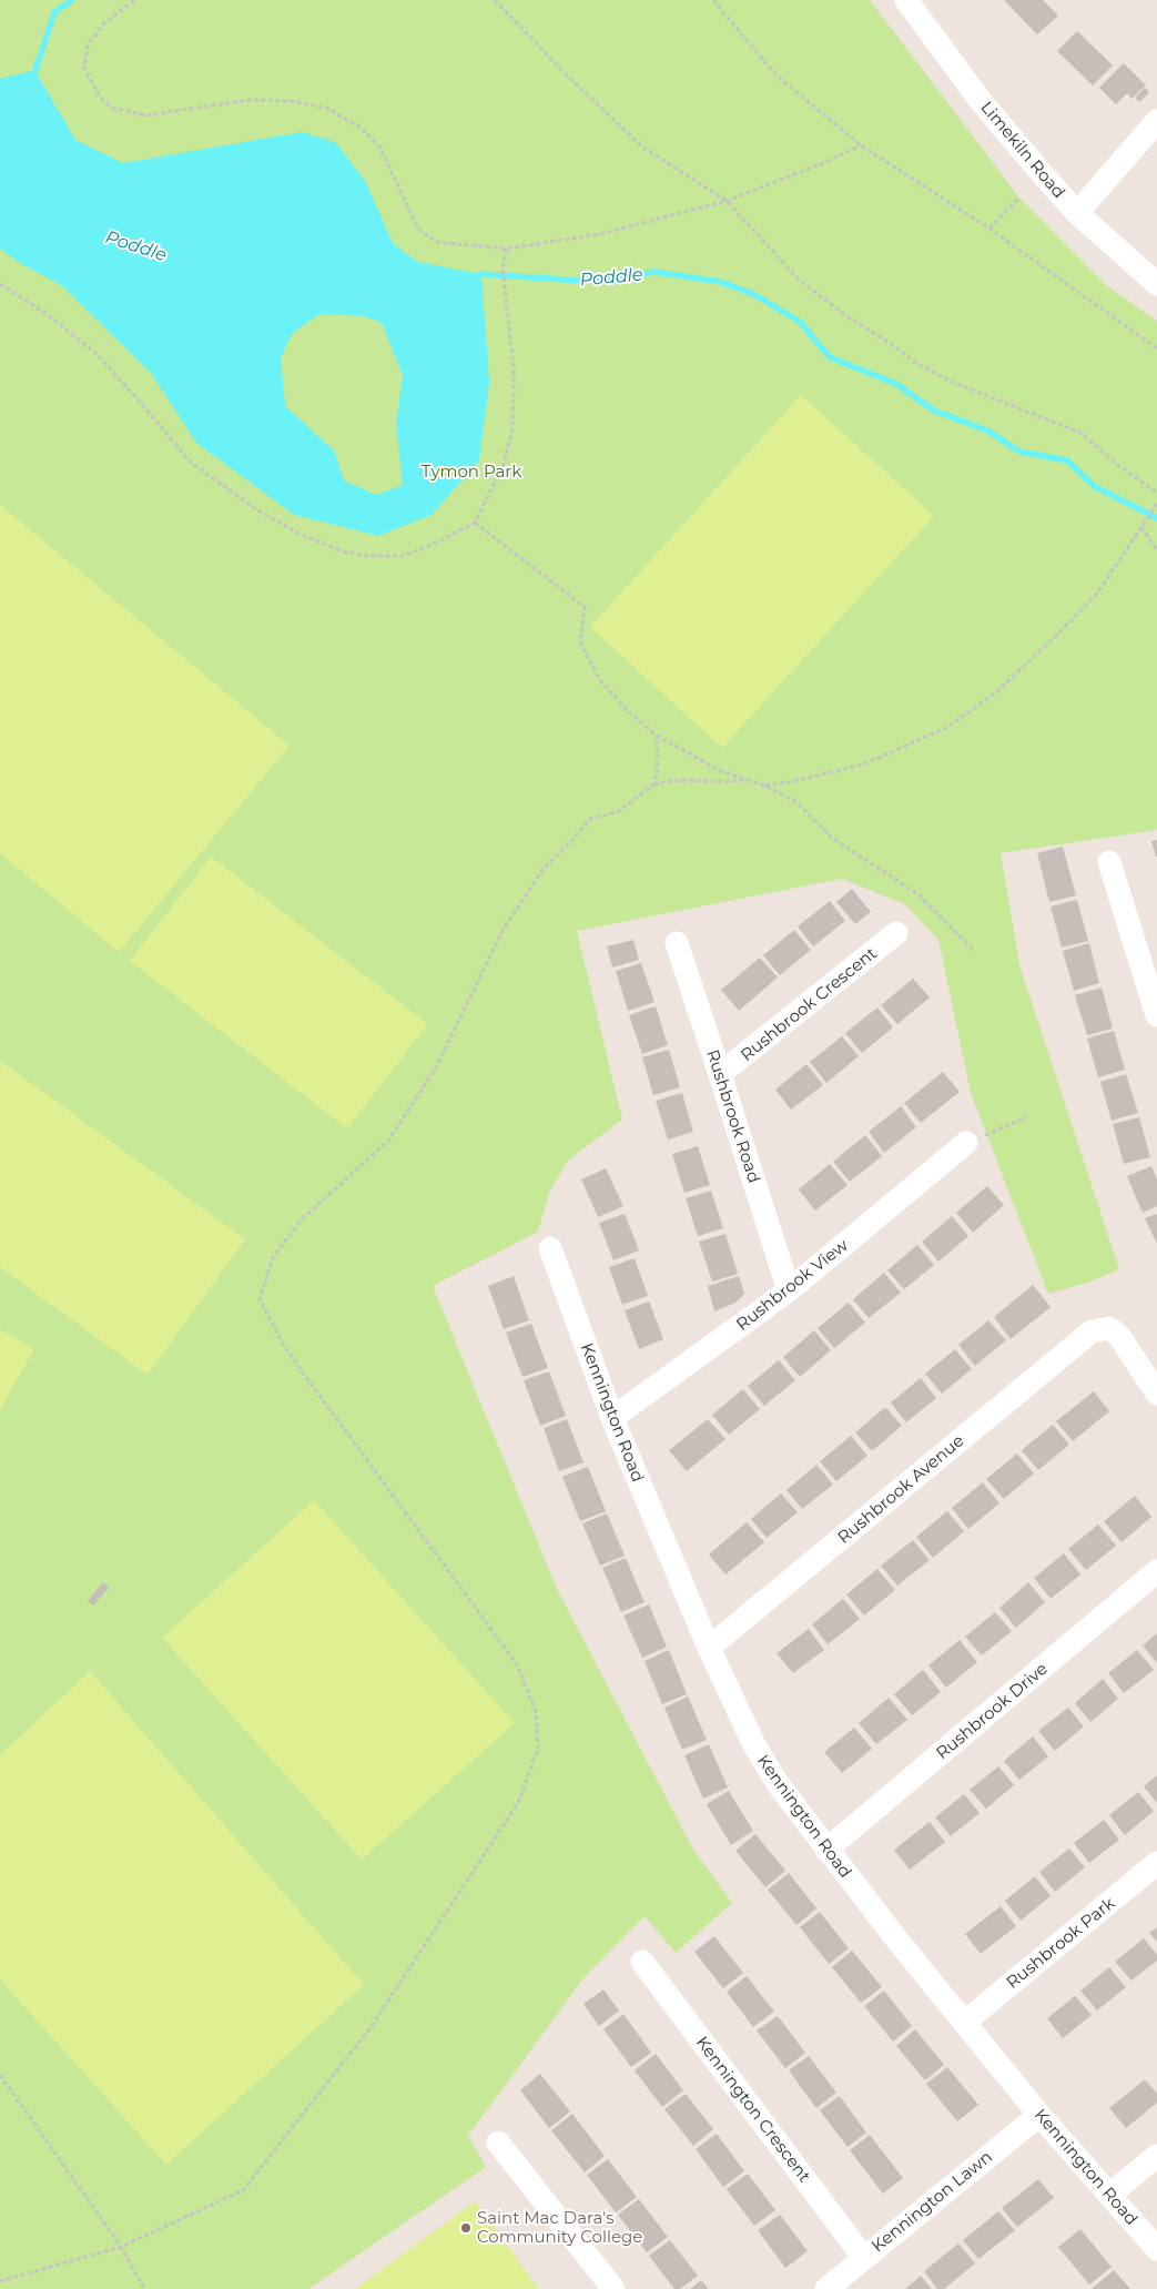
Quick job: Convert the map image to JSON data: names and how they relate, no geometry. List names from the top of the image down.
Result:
{
  "streets": {
    "street": [
      "Limekiln Road",
      "Rushbrook Crescent",
      "Rushbrook Road",
      "Rushbrook View",
      "Kennington Road",
      "Rushbrook Avenue",
      "Rushbrook Drive",
      "Rushbrook Park",
      "Kennington Crescent",
      "Kennington Lawn"
    ]
  },
  "crossings": [
    ["Rushbrook Crescent", "Rushbrook Road"],
    ["Rushbrook Road", "Rushbrook View"],
    ["Rushbrook View", "Kennington Road"],
    ["Kennington Road", "Rushbrook Avenue"],
    ["Kennington Road", "Rushbrook Drive"],
    ["Kennington Road", "Rushbrook Park"],
    ["Kennington Road", "Kennington Lawn"],
    ["Kennington Crescent", "Kennington Lawn"]
  ],
  "water": ["Poddle"],
  "parks": ["Tymon Park"],
  "places": ["Saint Mac Dara's Community College"]
}
